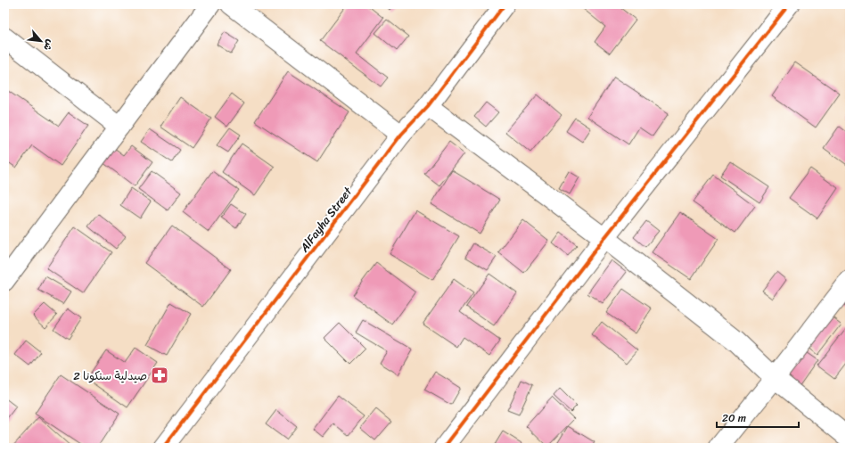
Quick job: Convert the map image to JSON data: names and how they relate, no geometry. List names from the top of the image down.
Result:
{
  "streets": {
    "street": ["AlFayha Street"]
  },
  "places": {
    "pharmacy": ["صيدلية سنكونا 2"]
  },
  "scale_bar": "20 m",
  "north": "bottom right"
}
